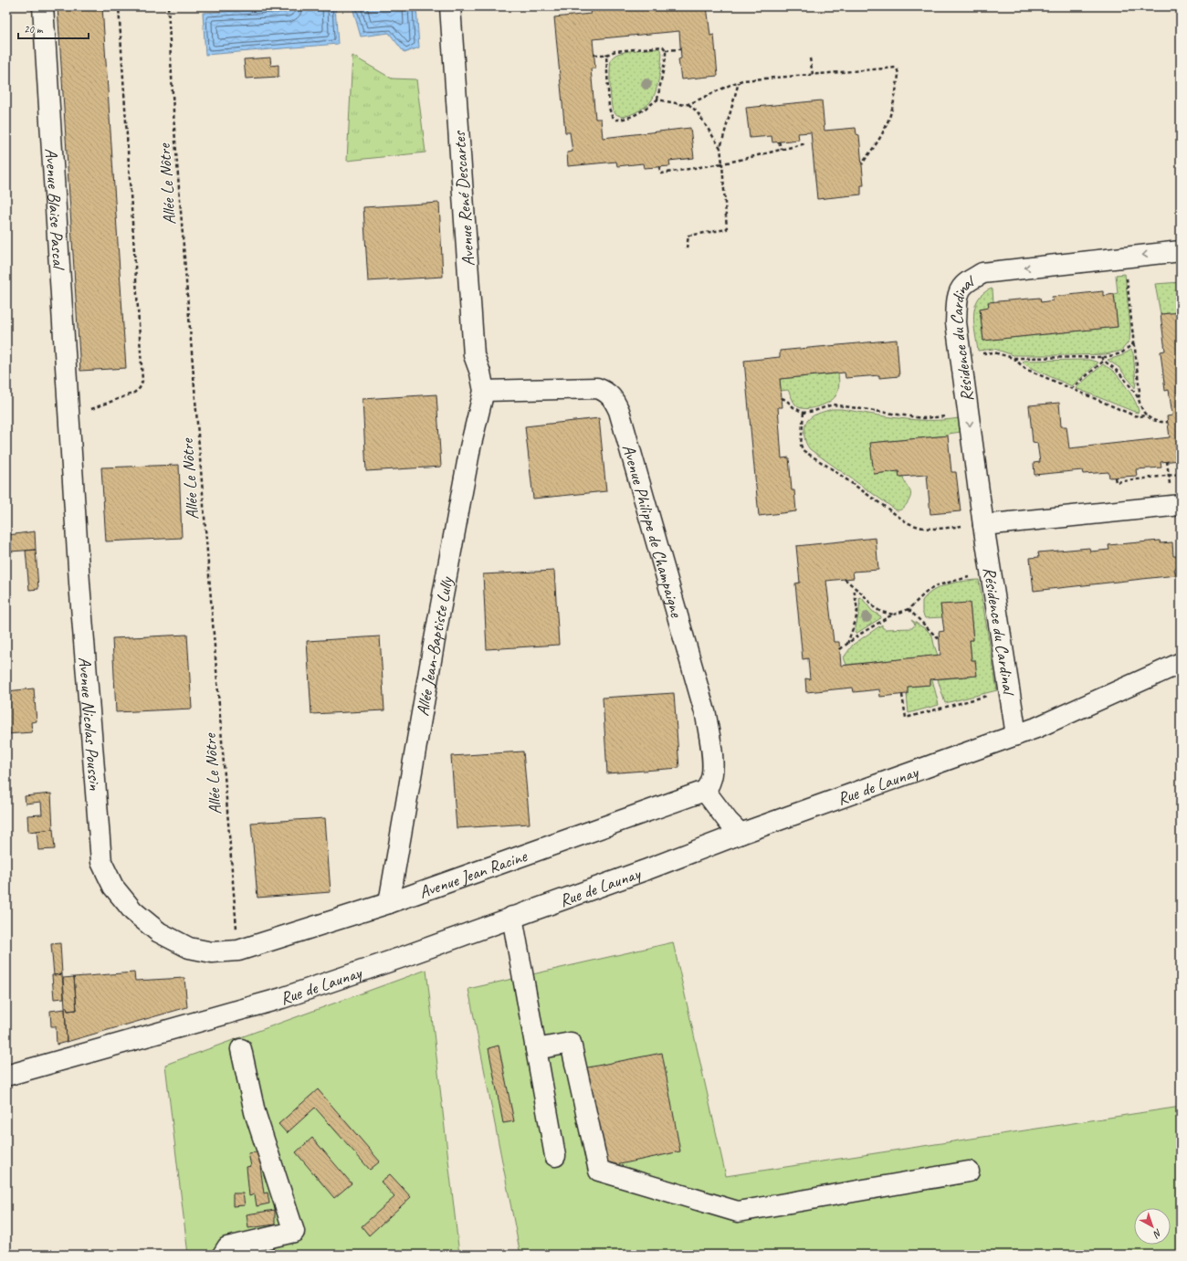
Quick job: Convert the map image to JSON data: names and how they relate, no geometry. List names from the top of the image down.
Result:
{
  "streets": {
    "street": [
      "Avenue René Descartes",
      "Avenue Blaise Pascal",
      "Résidence du Cardinal",
      "Avenue Philippe de Champaigne",
      "Allée Jean-Baptiste Lully",
      "Avenue Nicolas Poussin",
      "Rue de Launay",
      "Avenue Jean Racine"
    ],
    "path": ["Allée Le Nôtre"]
  },
  "crossings": [
    ["Allée Le Nôtre", "Avenue Nicolas Poussin"],
    ["Allée Le Nôtre", "Avenue Jean Racine"],
    ["Avenue René Descartes", "Avenue Philippe de Champaigne"],
    ["Avenue René Descartes", "Allée Jean-Baptiste Lully"],
    ["Avenue Blaise Pascal", "Avenue Nicolas Poussin"],
    ["Résidence du Cardinal", "Rue de Launay"],
    ["Avenue Philippe de Champaigne", "Allée Jean-Baptiste Lully"],
    ["Avenue Philippe de Champaigne", "Avenue Jean Racine"],
    ["Allée Jean-Baptiste Lully", "Avenue Jean Racine"],
    ["Avenue Nicolas Poussin", "Avenue Jean Racine"]
  ],
  "scale_bar": "20 m",
  "north": "bottom right"
}
